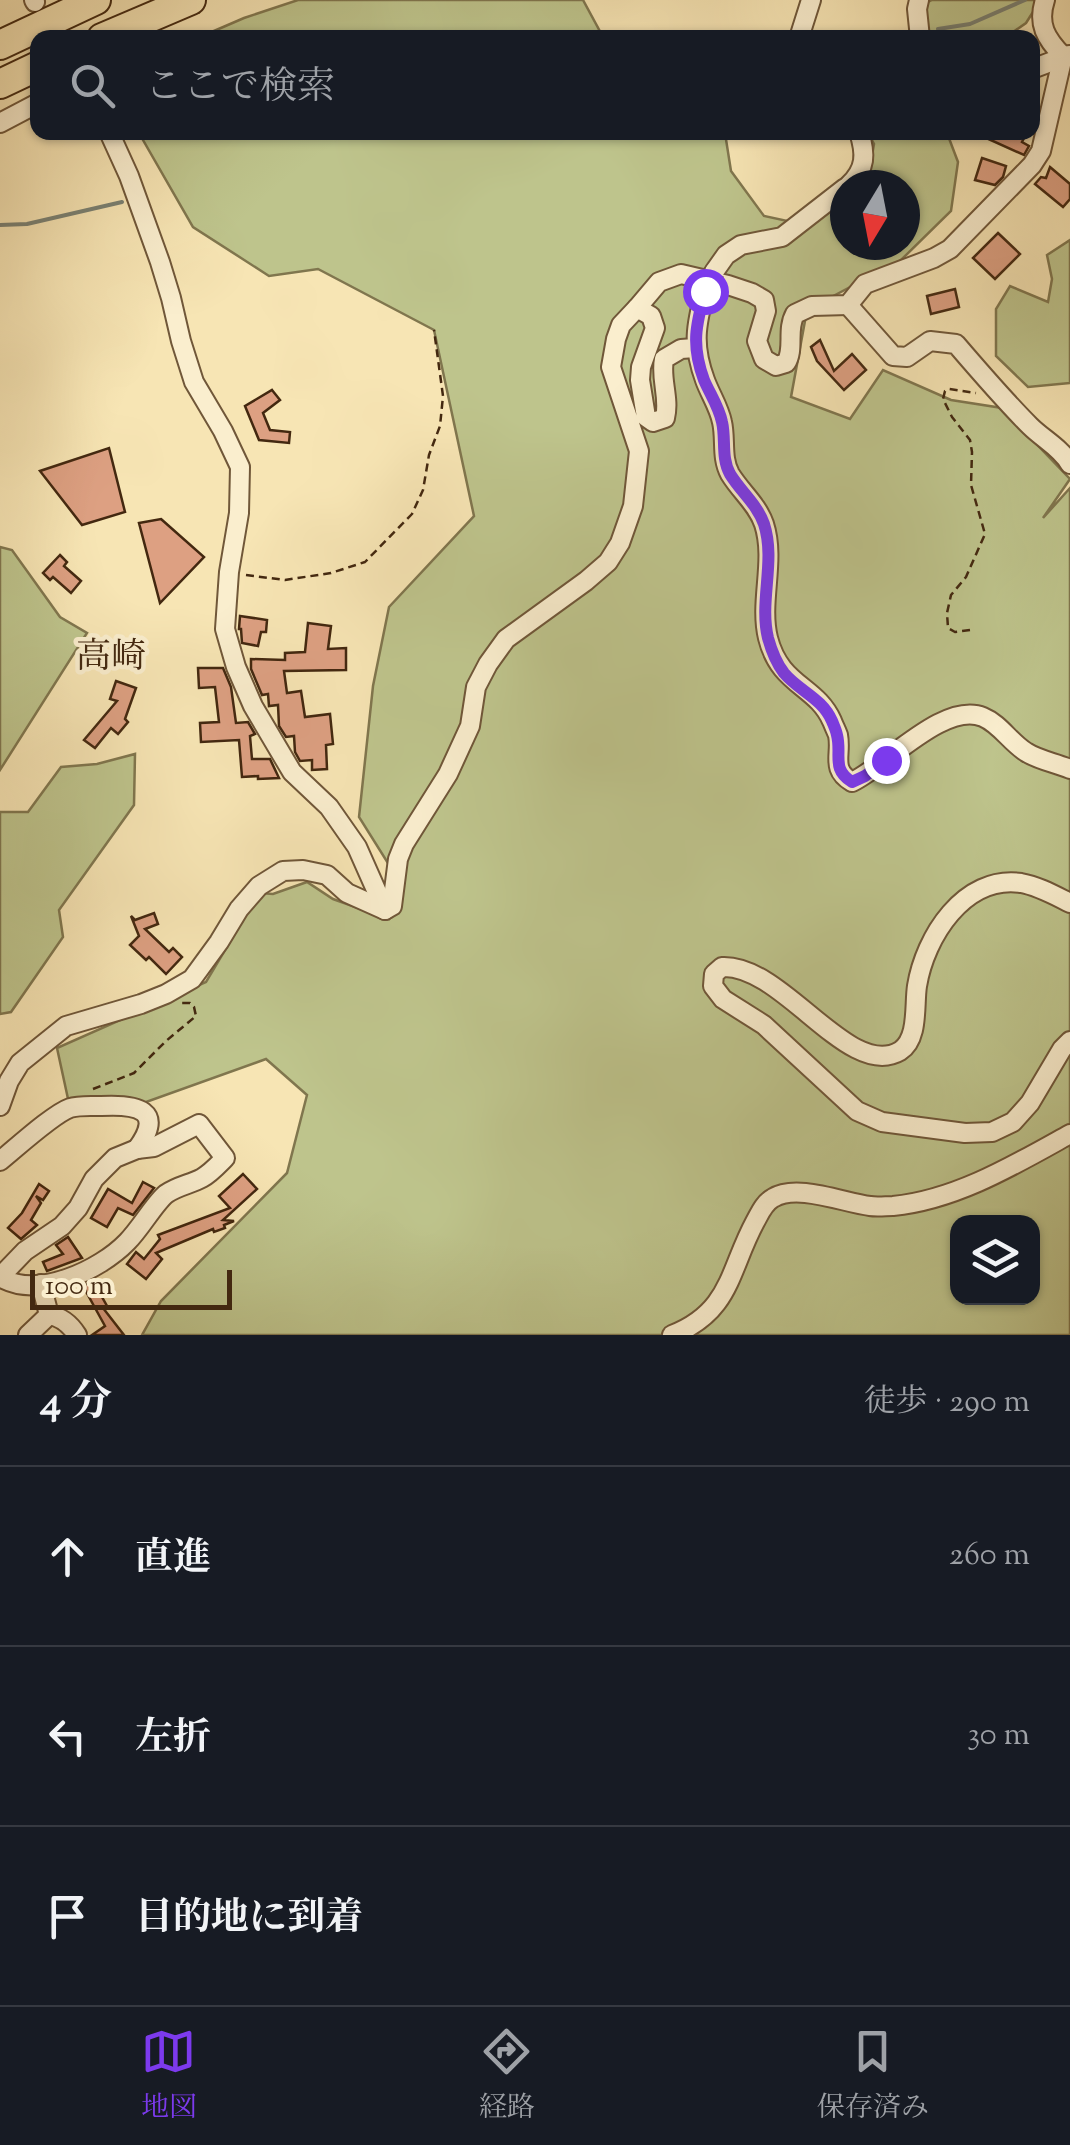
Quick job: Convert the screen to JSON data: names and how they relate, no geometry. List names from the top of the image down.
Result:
{
  "districts": ["高崎"],
  "scale_bar": "100 m",
  "north": "bottom",
  "page": {
    "search": "ここで検索",
    "scale": "100 m",
    "heading": ["4 分", "徒歩 · 290 m"],
    "list": [
      ["直進", "260 m"],
      ["左折", "30 m"],
      "目的地に到着"
    ],
    "nav": ["地図", "経路", "保存済み"]
  }
}
